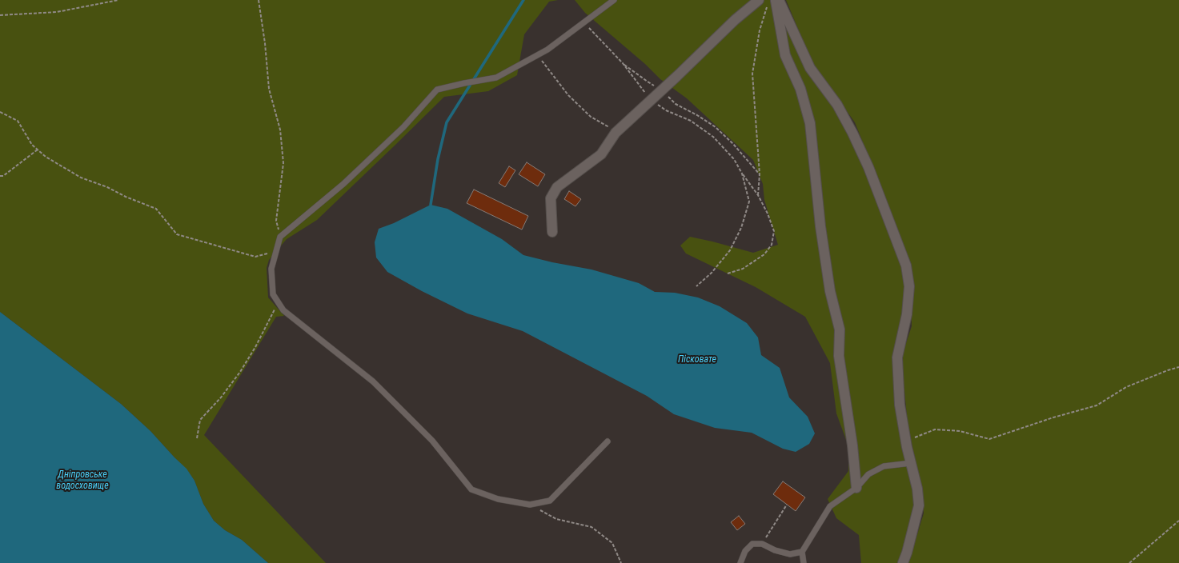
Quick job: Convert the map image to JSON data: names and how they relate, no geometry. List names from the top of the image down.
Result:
{
  "water": ["Пісковате", "Дніпровське водосховище"]
}
